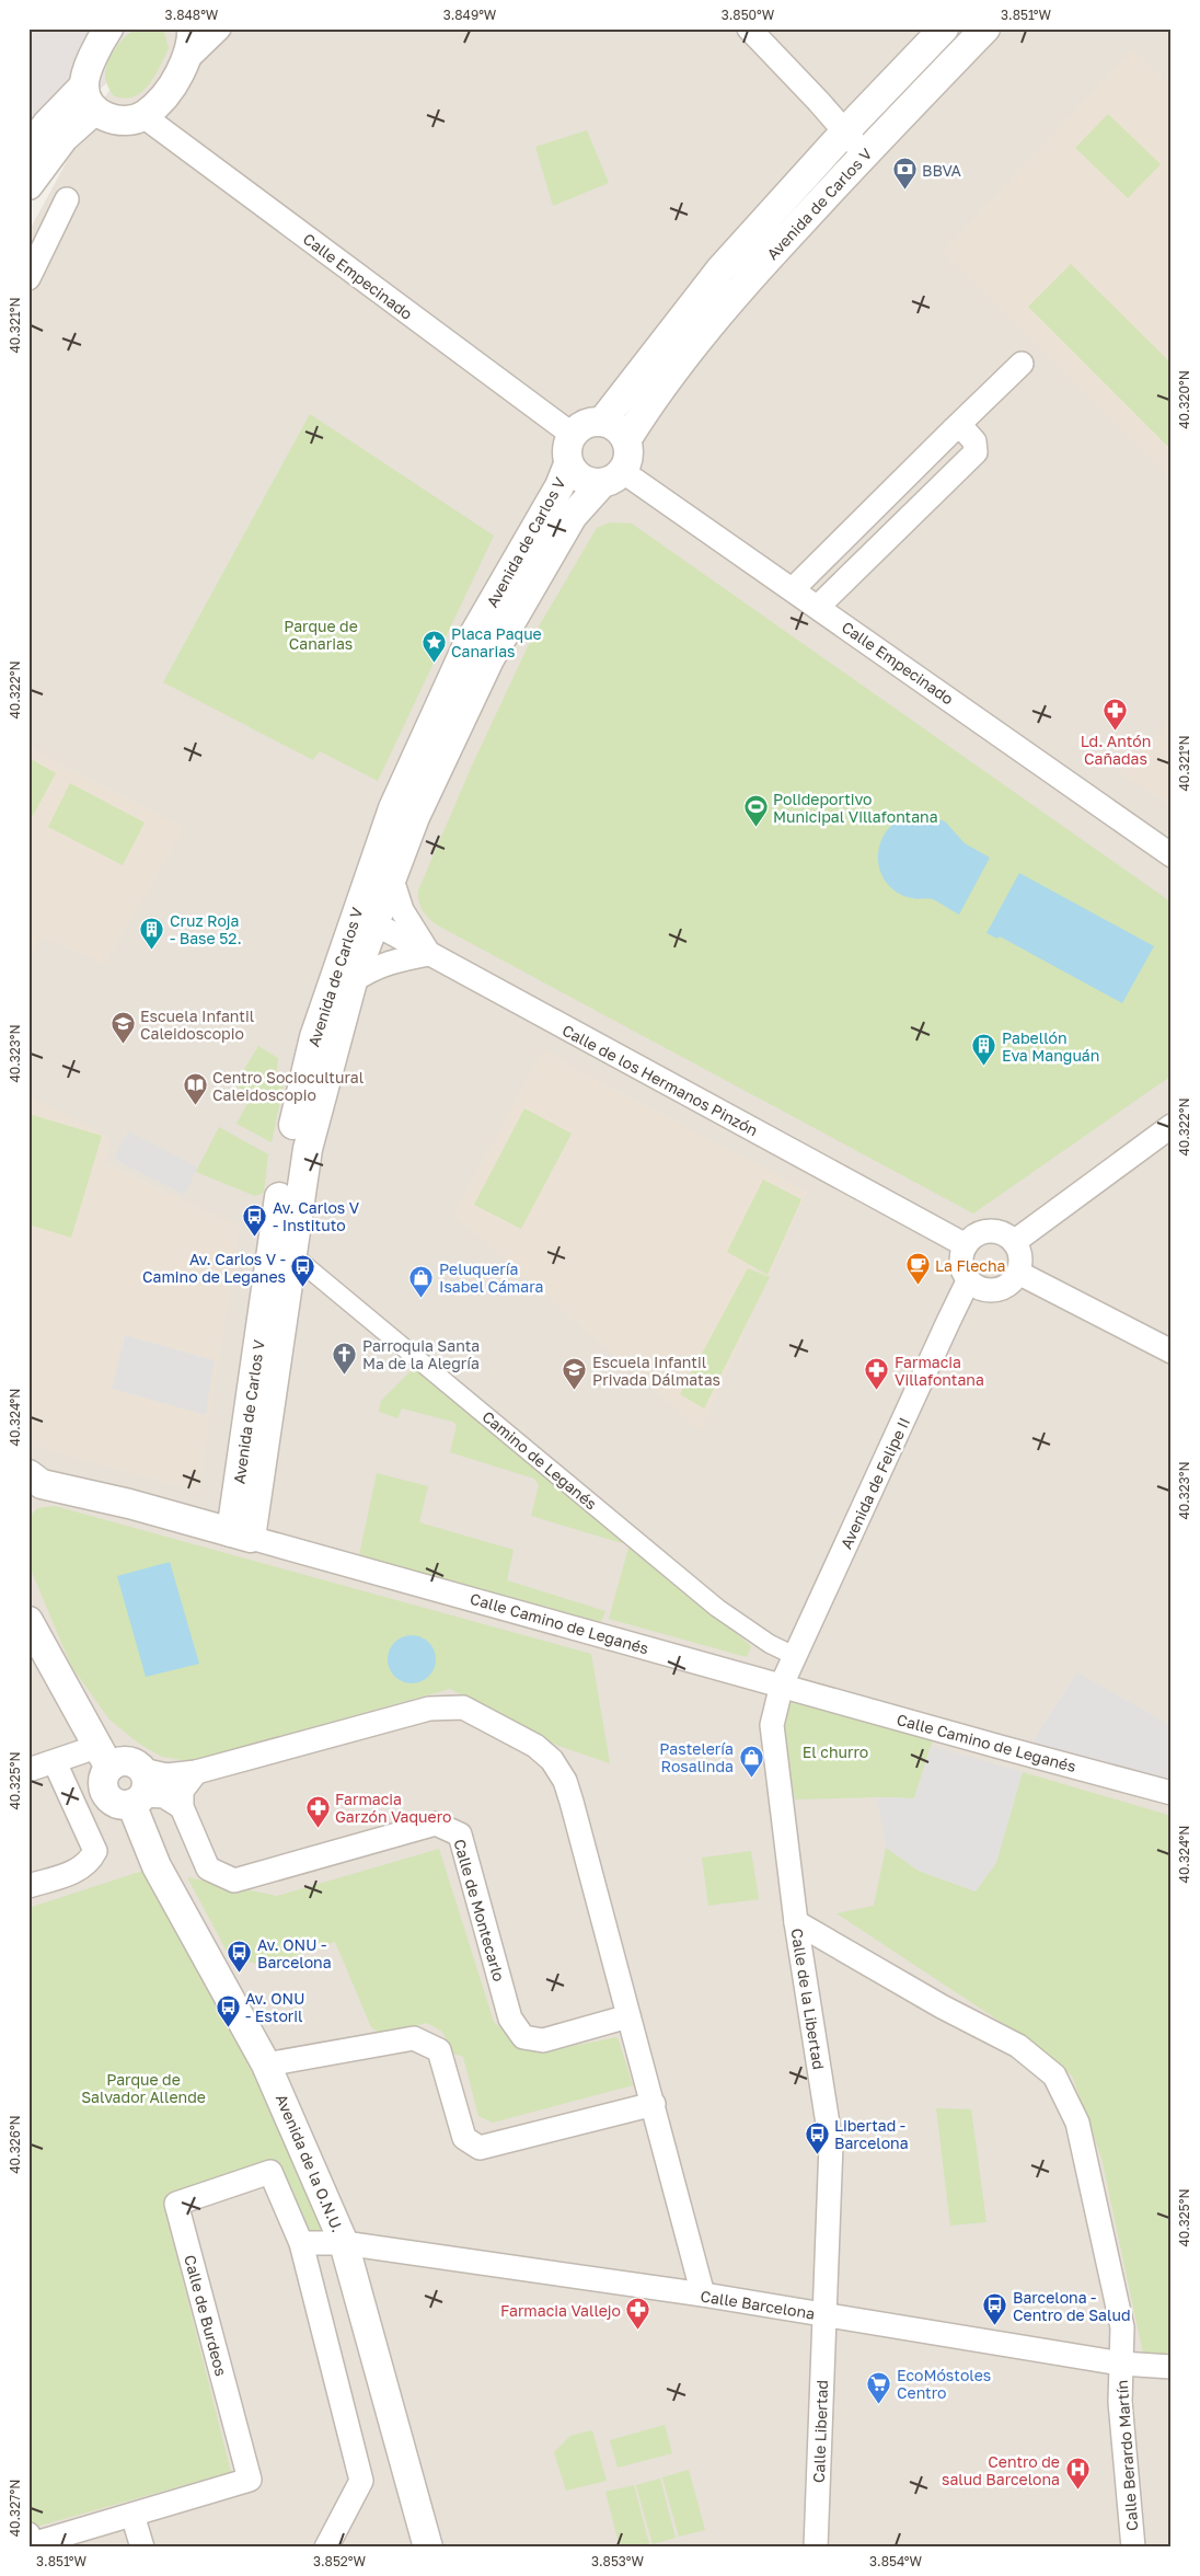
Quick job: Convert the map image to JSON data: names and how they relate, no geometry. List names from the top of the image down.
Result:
{
  "streets": {
    "street": [
      "Avenida de Carlos V",
      "Calle Empecinado",
      "Calle de los Hermanos Pinzón",
      "Camino de Leganés",
      "Avenida de Felipe II",
      "Calle Camino de Leganés",
      "Calle de Montecarlo",
      "Calle de la Libertad",
      "Avenida de la O.N.U.",
      "Calle Barcelona",
      "Calle de Burdeos",
      "Calle Libertad",
      "Calle Berardo Martín"
    ]
  },
  "crossings": [
    ["Avenida de Carlos V", "Calle Empecinado"],
    ["Avenida de Carlos V", "Calle de los Hermanos Pinzón"],
    ["Avenida de Carlos V", "Camino de Leganés"],
    ["Avenida de Carlos V", "Calle Camino de Leganés"],
    ["Calle de los Hermanos Pinzón", "Avenida de Felipe II"],
    ["Camino de Leganés", "Avenida de Felipe II"],
    ["Avenida de Felipe II", "Calle Camino de Leganés"],
    ["Avenida de Felipe II", "Calle de la Libertad"],
    ["Calle Camino de Leganés", "Calle de la Libertad"],
    ["Calle de la Libertad", "Calle Barcelona"],
    ["Calle de la Libertad", "Calle Libertad"],
    ["Calle de la Libertad", "Calle Berardo Martín"],
    ["Avenida de la O.N.U.", "Calle Barcelona"],
    ["Calle Barcelona", "Calle Libertad"],
    ["Calle Barcelona", "Calle Berardo Martín"]
  ],
  "parks": ["Parque de Canarias", "El churro", "Parque de Salvador Allende"],
  "places": {
    "bank": ["BBVA"],
    "place": ["Placa Paque Canarias"],
    "pharmacy": [
      "Ld. Antón Cañadas",
      "Farmacia Villafontana",
      "Farmacia Garzón Vaquero",
      "Farmacia Vallejo"
    ],
    "sports": ["Polideportivo Municipal Villafontana"],
    "building": ["Cruz Roja - Base 52.", "Pabellón Eva Manguán"],
    "school or university": ["Escuela Infantil Caleidoscopio", "Escuela Infantil Privada Dálmatas"],
    "library": ["Centro Sociocultural Caleidoscopio"],
    "bus stop": [
      "Av. Carlos V - Instituto",
      "Av. Carlos V - Camino de Leganes",
      "Av. ONU - Barcelona",
      "Av. ONU - Estoril",
      "Libertad - Barcelona",
      "Barcelona - Centro de Salud"
    ],
    "cafe": ["La Flecha"],
    "shop": ["Peluquería Isabel Cámara", "Pastelería Rosalinda"],
    "church": ["Parroquia Santa Mª de la Alegría"],
    "supermarket": ["EcoMóstoles Centro"],
    "hospital": ["Centro de salud Barcelona"]
  },
  "coordinates": [
    "3.848°W",
    "3.849°W",
    "3.850°W",
    "3.851°W",
    "40.321°N",
    "40.320°N",
    "40.322°N",
    "40.323°N",
    "40.324°N",
    "40.325°N",
    "40.326°N",
    "40.327°N",
    "3.852°W",
    "3.853°W",
    "3.854°W"
  ]
}
